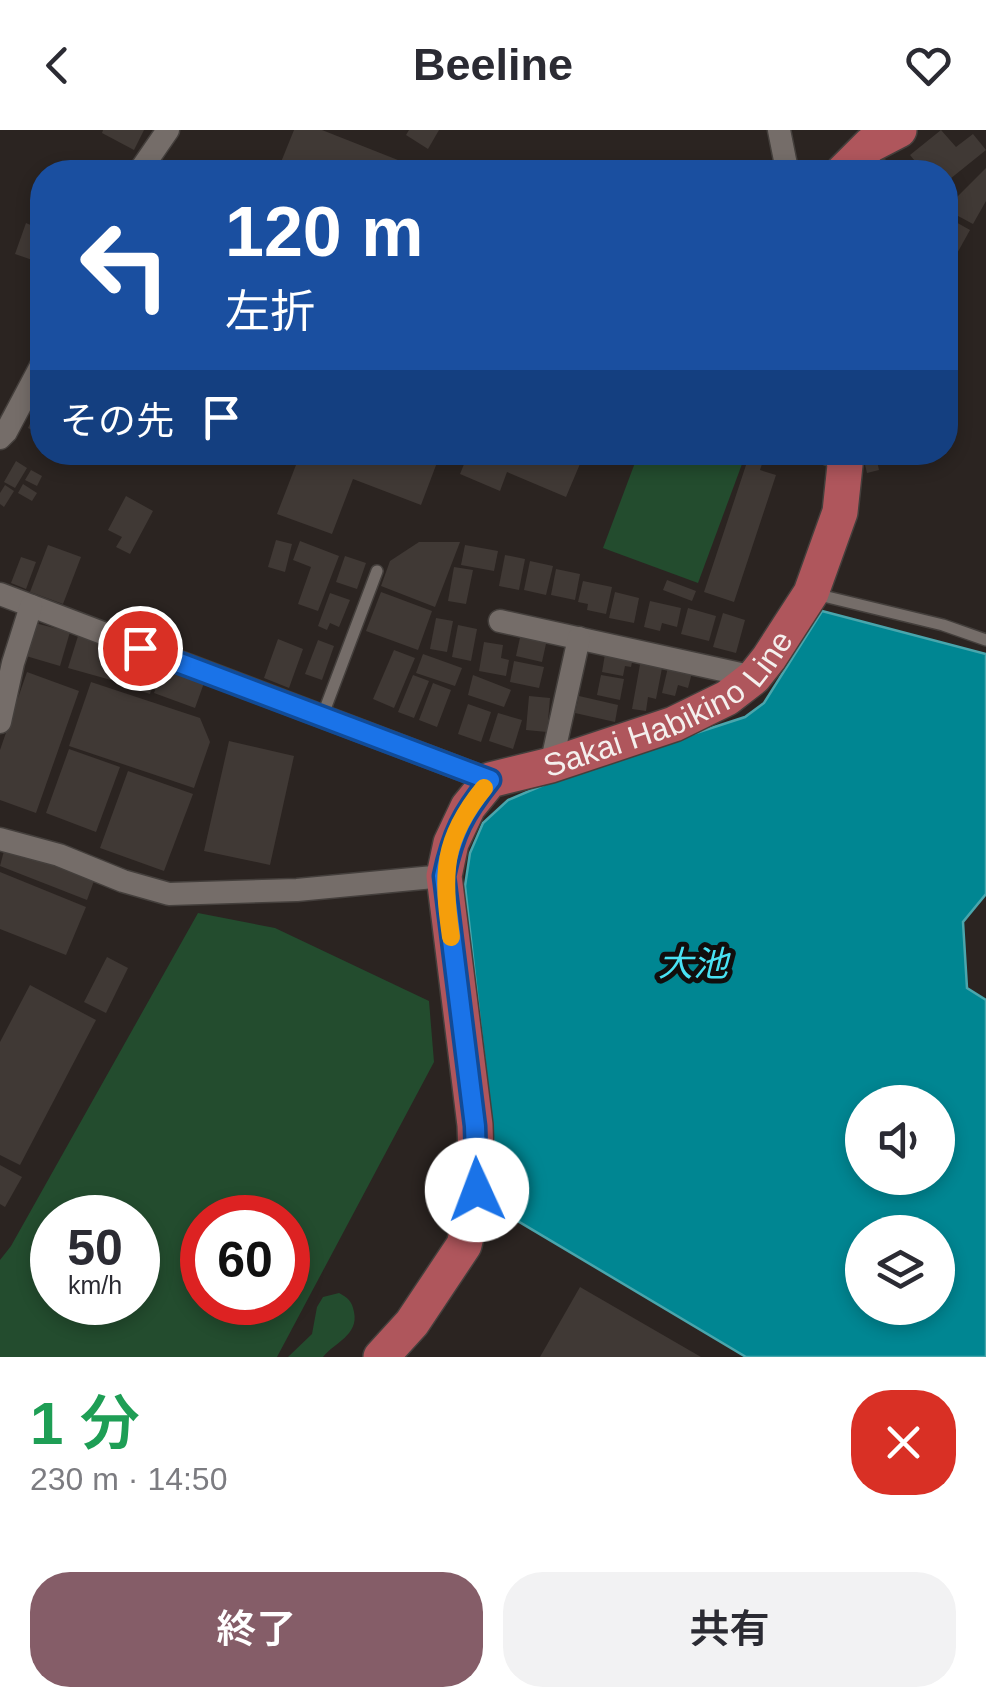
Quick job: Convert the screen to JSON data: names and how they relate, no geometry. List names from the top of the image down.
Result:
{
  "streets": {
    "main road": ["Sakai Habikino Line"]
  },
  "water": ["大池"],
  "page": {
    "header": "Beeline",
    "turn": ["120 m", "左折"],
    "then": "その先",
    "speed": "50 km/h",
    "limit": "60",
    "heading": ["1 分", "230 m · 14:50"],
    "buttons": ["終了", "共有"]
  }
}
